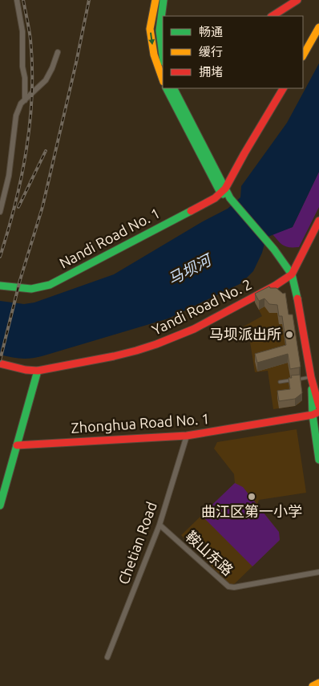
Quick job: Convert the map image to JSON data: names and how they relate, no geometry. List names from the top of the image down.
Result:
{
  "streets": {
    "main road": ["Nandi Road No. 1", "Yandi Road No. 2", "Zhonghua Road No. 1"],
    "street": ["Chetian Road", "鞍山东路"]
  },
  "crossings": [
    ["Zhonghua Road No. 1", "Chetian Road"],
    ["Chetian Road", "鞍山东路"]
  ],
  "water": ["马坝河"],
  "places": ["马坝派出所", "曲江区第一小学"],
  "legend": ["畅通", "缓行", "拥堵"]
}
